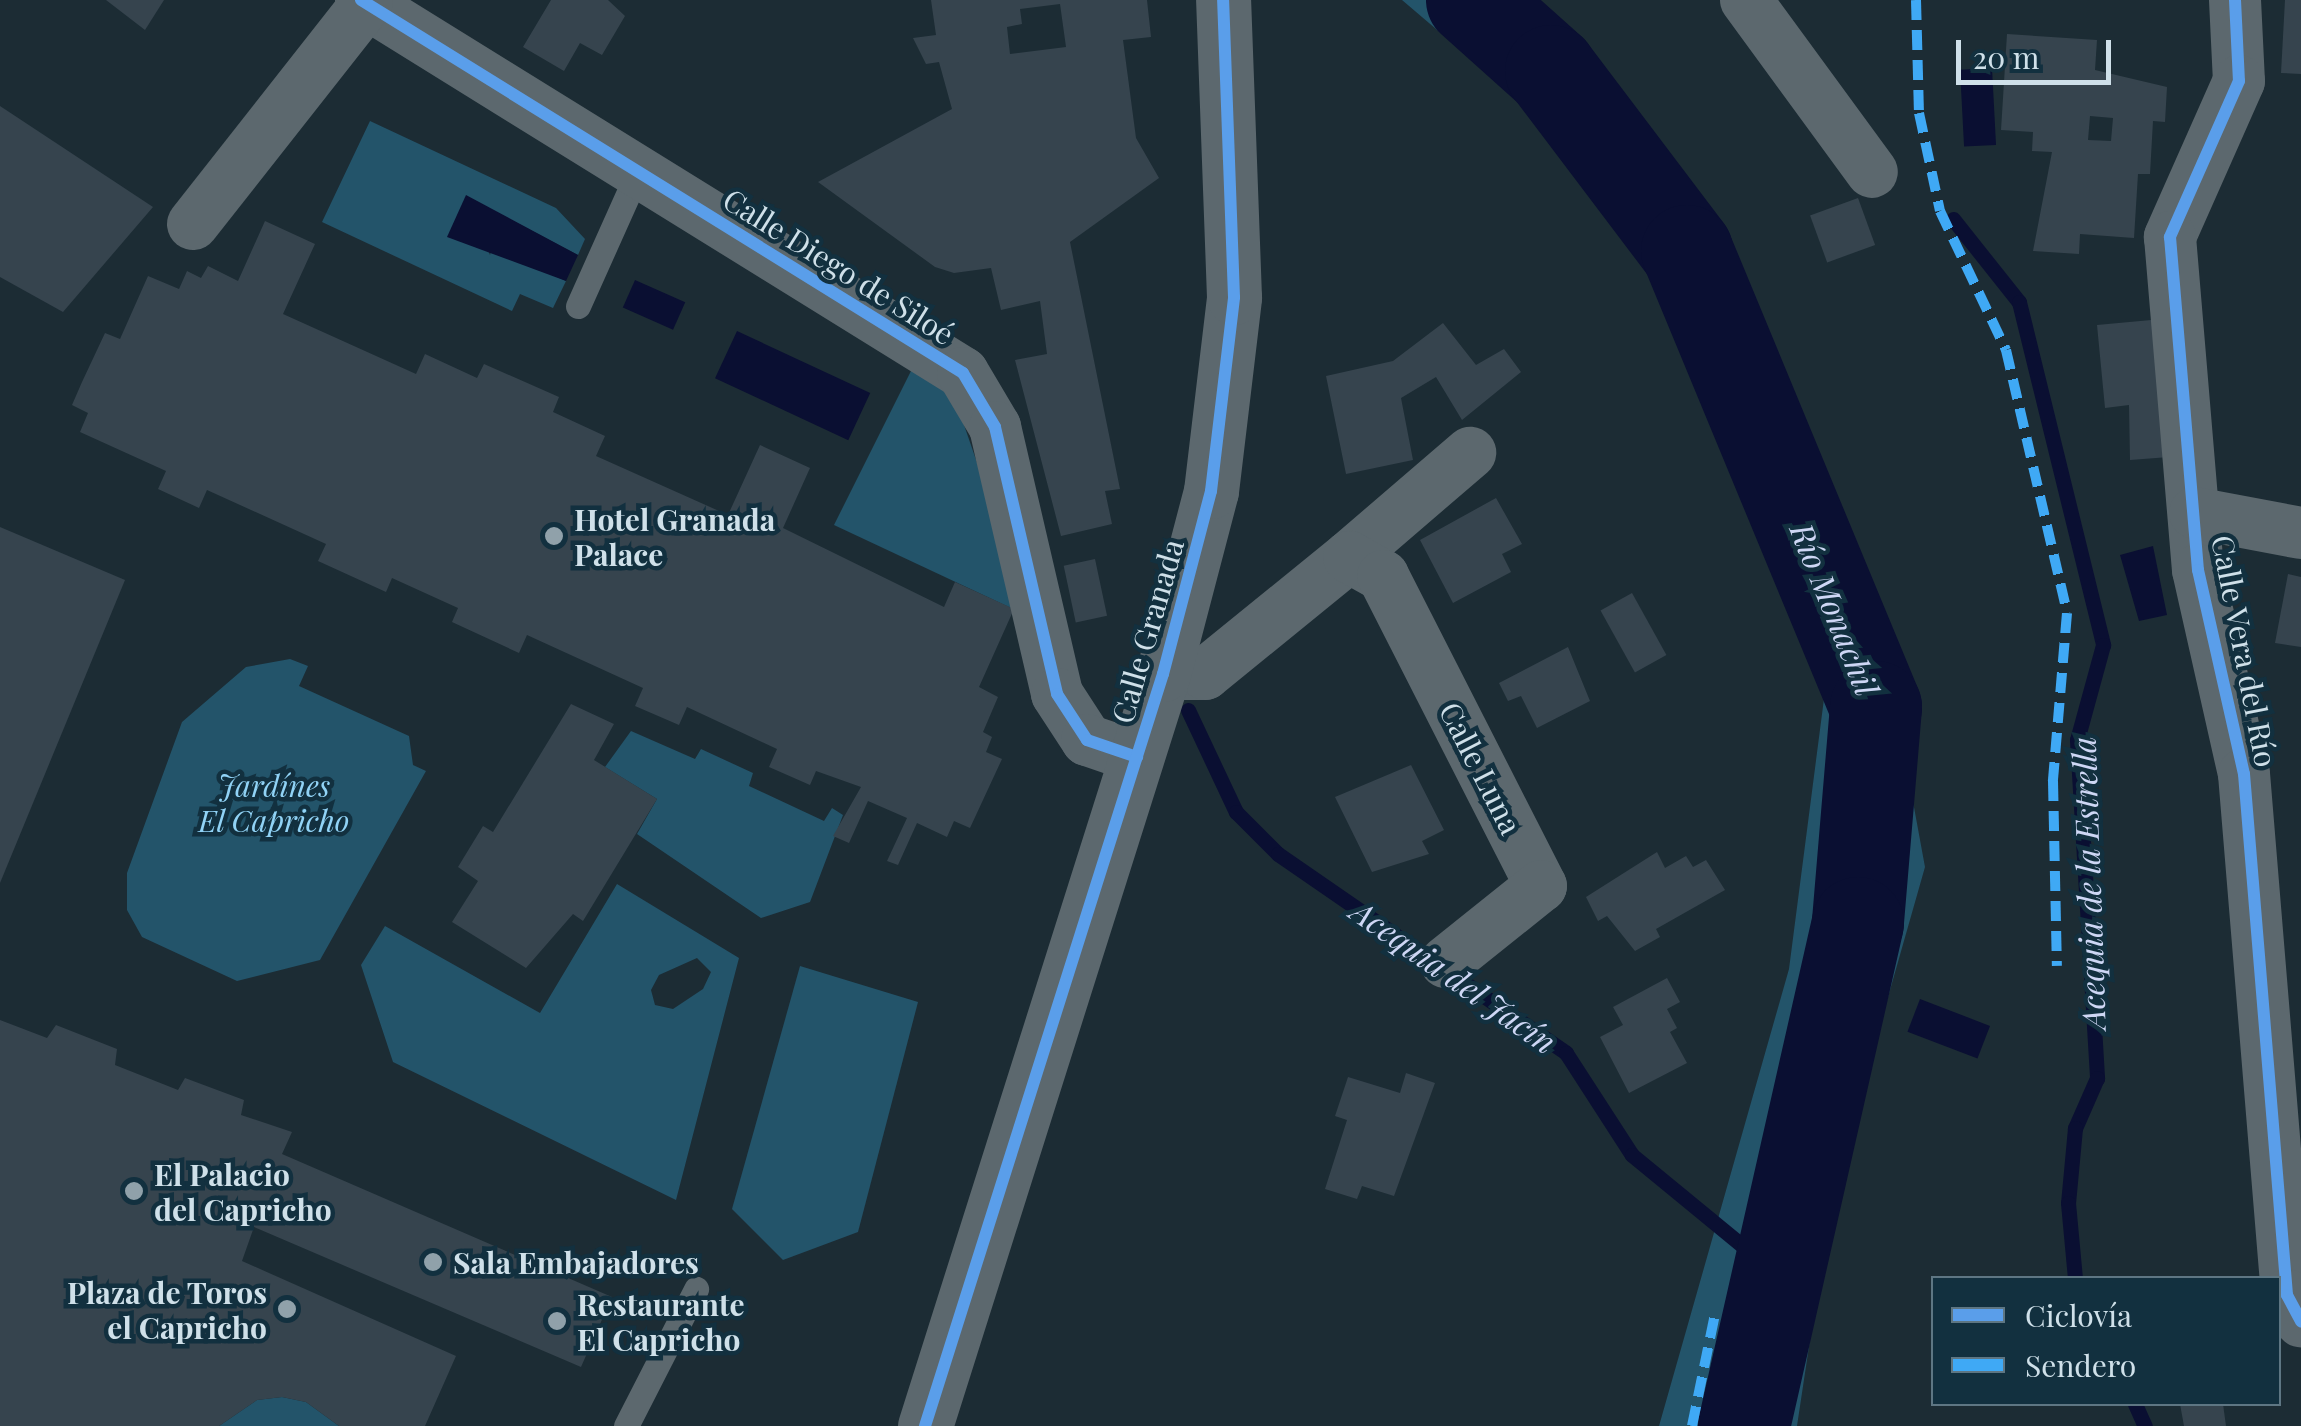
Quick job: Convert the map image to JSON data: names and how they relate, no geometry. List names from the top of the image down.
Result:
{
  "streets": {
    "street": [
      "Calle Diego de Siloé",
      "Calle Granada",
      "Calle Vera del Río",
      "Calle Luna"
    ]
  },
  "crossings": [
    ["Calle Diego de Siloé", "Calle Granada"]
  ],
  "water": ["Río Monachil", "Acequia de la Estrella", "Acequia del Jacín"],
  "parks": ["Jardínes El Capricho"],
  "places": [
    "Hotel Granada Palace",
    "El Palacio del Capricho",
    "Sala Embajadores",
    "Plaza de Toros el Capricho",
    "Restaurante El Capricho"
  ],
  "legend": ["Ciclovía", "Sendero"],
  "scale_bar": "20 m"
}
